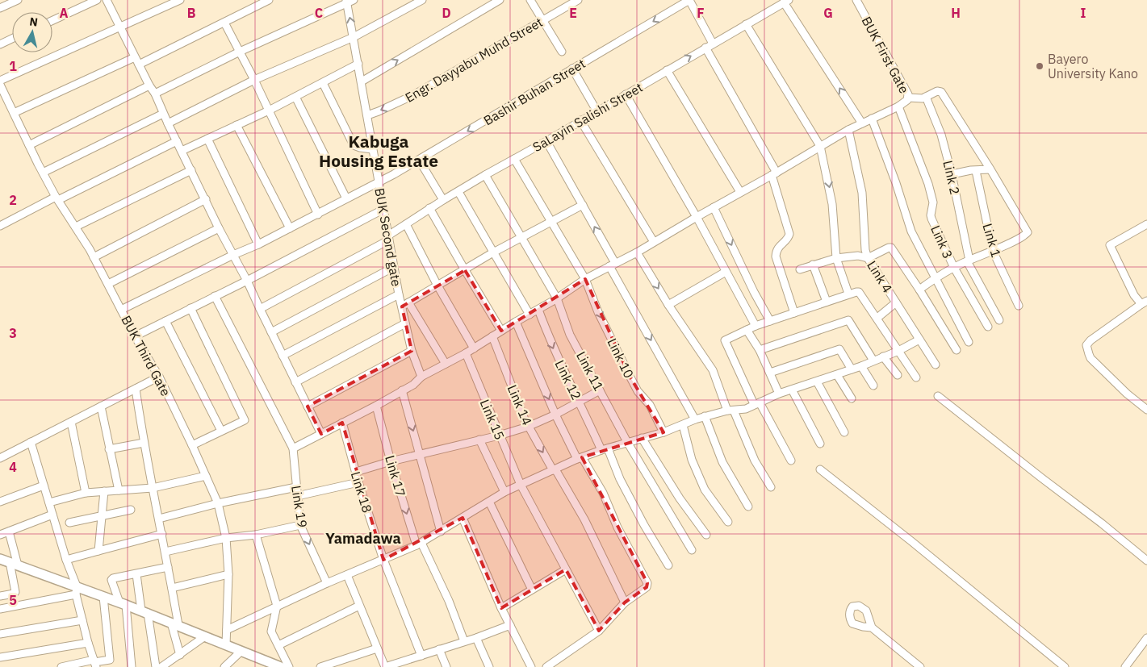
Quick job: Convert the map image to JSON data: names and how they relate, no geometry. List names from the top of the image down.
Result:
{
  "streets": {
    "street": [
      "BUK First Gate",
      "Engr. Dayyabu Muhd Street",
      "Bashir Buhan Street",
      "SaLayin Salishi Street",
      "Link 2",
      "BUK Second gate",
      "Link 1",
      "Link 3",
      "Link 4",
      "BUK Third Gate",
      "Link 10",
      "Link 11",
      "Link 12",
      "Link 14",
      "Link 15",
      "Link 17",
      "Link 18",
      "Link 19"
    ]
  },
  "crossings": [
    ["BUK First Gate", "BUK Second gate"],
    ["BUK First Gate", "Link 3"],
    ["BUK First Gate", "Link 4"],
    ["BUK First Gate", "Link 10"],
    ["BUK First Gate", "Link 11"],
    ["BUK First Gate", "Link 12"],
    ["BUK First Gate", "Link 14"],
    ["BUK First Gate", "Link 15"],
    ["BUK First Gate", "Link 17"],
    ["BUK First Gate", "Link 18"],
    ["BUK First Gate", "Link 19"],
    ["Engr. Dayyabu Muhd Street", "BUK Second gate"],
    ["Bashir Buhan Street", "BUK Second gate"],
    ["Bashir Buhan Street", "BUK Third Gate"],
    ["SaLayin Salishi Street", "BUK Second gate"],
    ["SaLayin Salishi Street", "Link 10"],
    ["SaLayin Salishi Street", "Link 11"]
  ],
  "one_way": ["Bashir Buhan Street"],
  "districts": ["Kabuga Housing Estate", "Yamadawa"],
  "places": ["Bayero University Kano"],
  "north": "top",
  "grid": {
    "columns": [
      "A",
      "B",
      "C",
      "D",
      "E",
      "F",
      "G",
      "H",
      "I"
    ],
    "rows": [
      "1",
      "2",
      "3",
      "4",
      "5"
    ]
  }
}
